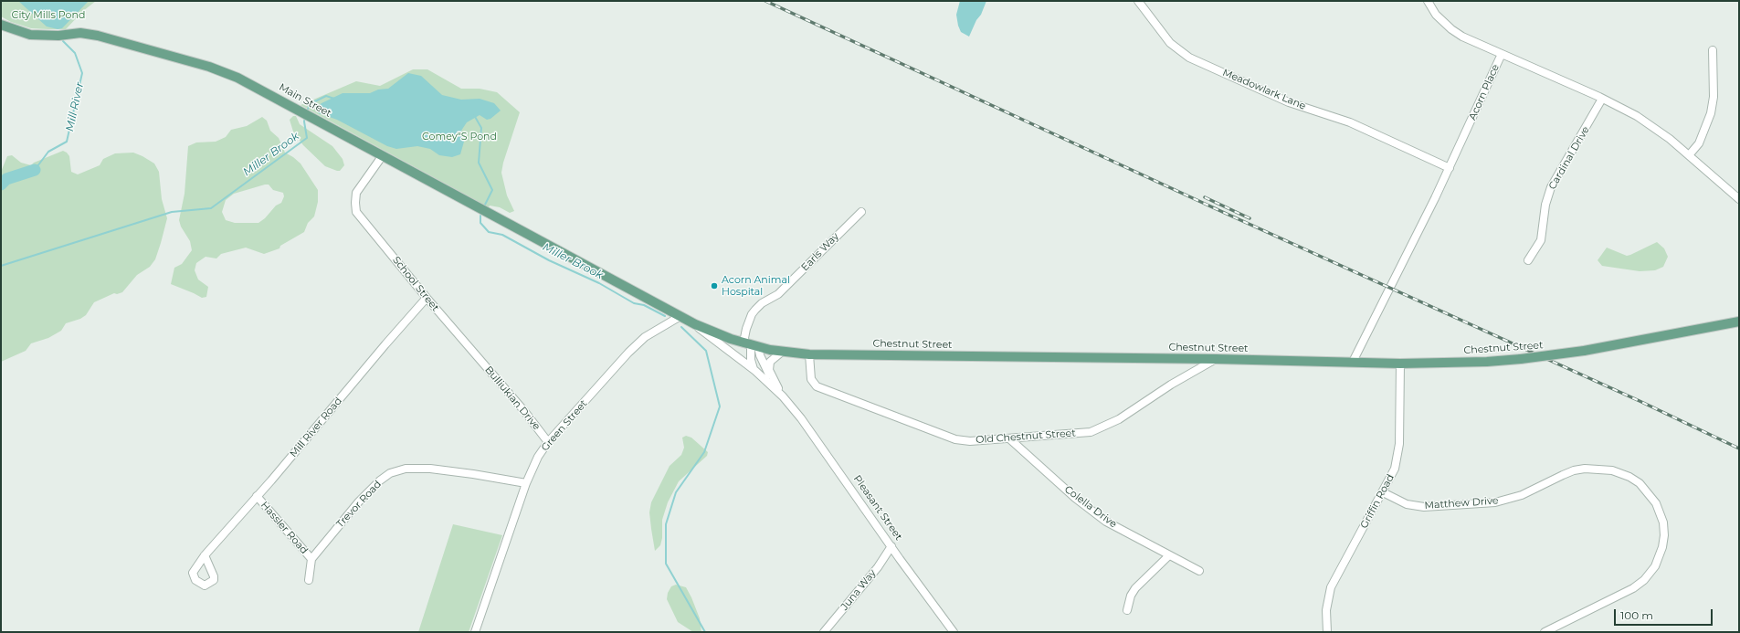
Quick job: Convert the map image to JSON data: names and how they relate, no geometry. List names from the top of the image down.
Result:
{
  "streets": {
    "main road": ["Main Street", "Chestnut Street"],
    "street": [
      "Meadowlark Lane",
      "Acorn Place",
      "Cardinal Drive",
      "Earls Way",
      "School Street",
      "Bulliukian Drive",
      "Green Street",
      "Mill River Road",
      "Old Chestnut Street",
      "Griffin Road",
      "Matthew Drive",
      "Trevor Road",
      "Colella Drive",
      "Pleasant Street",
      "Hassler Road",
      "Juna Way"
    ]
  },
  "crossings": [
    ["Meadowlark Lane", "Acorn Place"],
    ["Acorn Place", "Cardinal Drive"],
    ["Acorn Place", "Chestnut Street"],
    ["Main Street", "School Street"],
    ["Main Street", "Chestnut Street"],
    ["Main Street", "Green Street"],
    ["Earls Way", "Chestnut Street"],
    ["Earls Way", "Pleasant Street"],
    ["School Street", "Bulliukian Drive"],
    ["School Street", "Mill River Road"],
    ["Chestnut Street", "Green Street"],
    ["Chestnut Street", "Old Chestnut Street"],
    ["Chestnut Street", "Griffin Road"],
    ["Chestnut Street", "Pleasant Street"],
    ["Bulliukian Drive", "Green Street"],
    ["Green Street", "Trevor Road"],
    ["Mill River Road", "Hassler Road"],
    ["Old Chestnut Street", "Colella Drive"],
    ["Griffin Road", "Matthew Drive"],
    ["Trevor Road", "Hassler Road"],
    ["Pleasant Street", "Juna Way"]
  ],
  "water": ["Mill River", "Miller Brook"],
  "parks": ["City Mills Pond", "Comey\"S Pond"],
  "places": ["Acorn Animal Hospital"],
  "scale_bar": "100 m"
}
